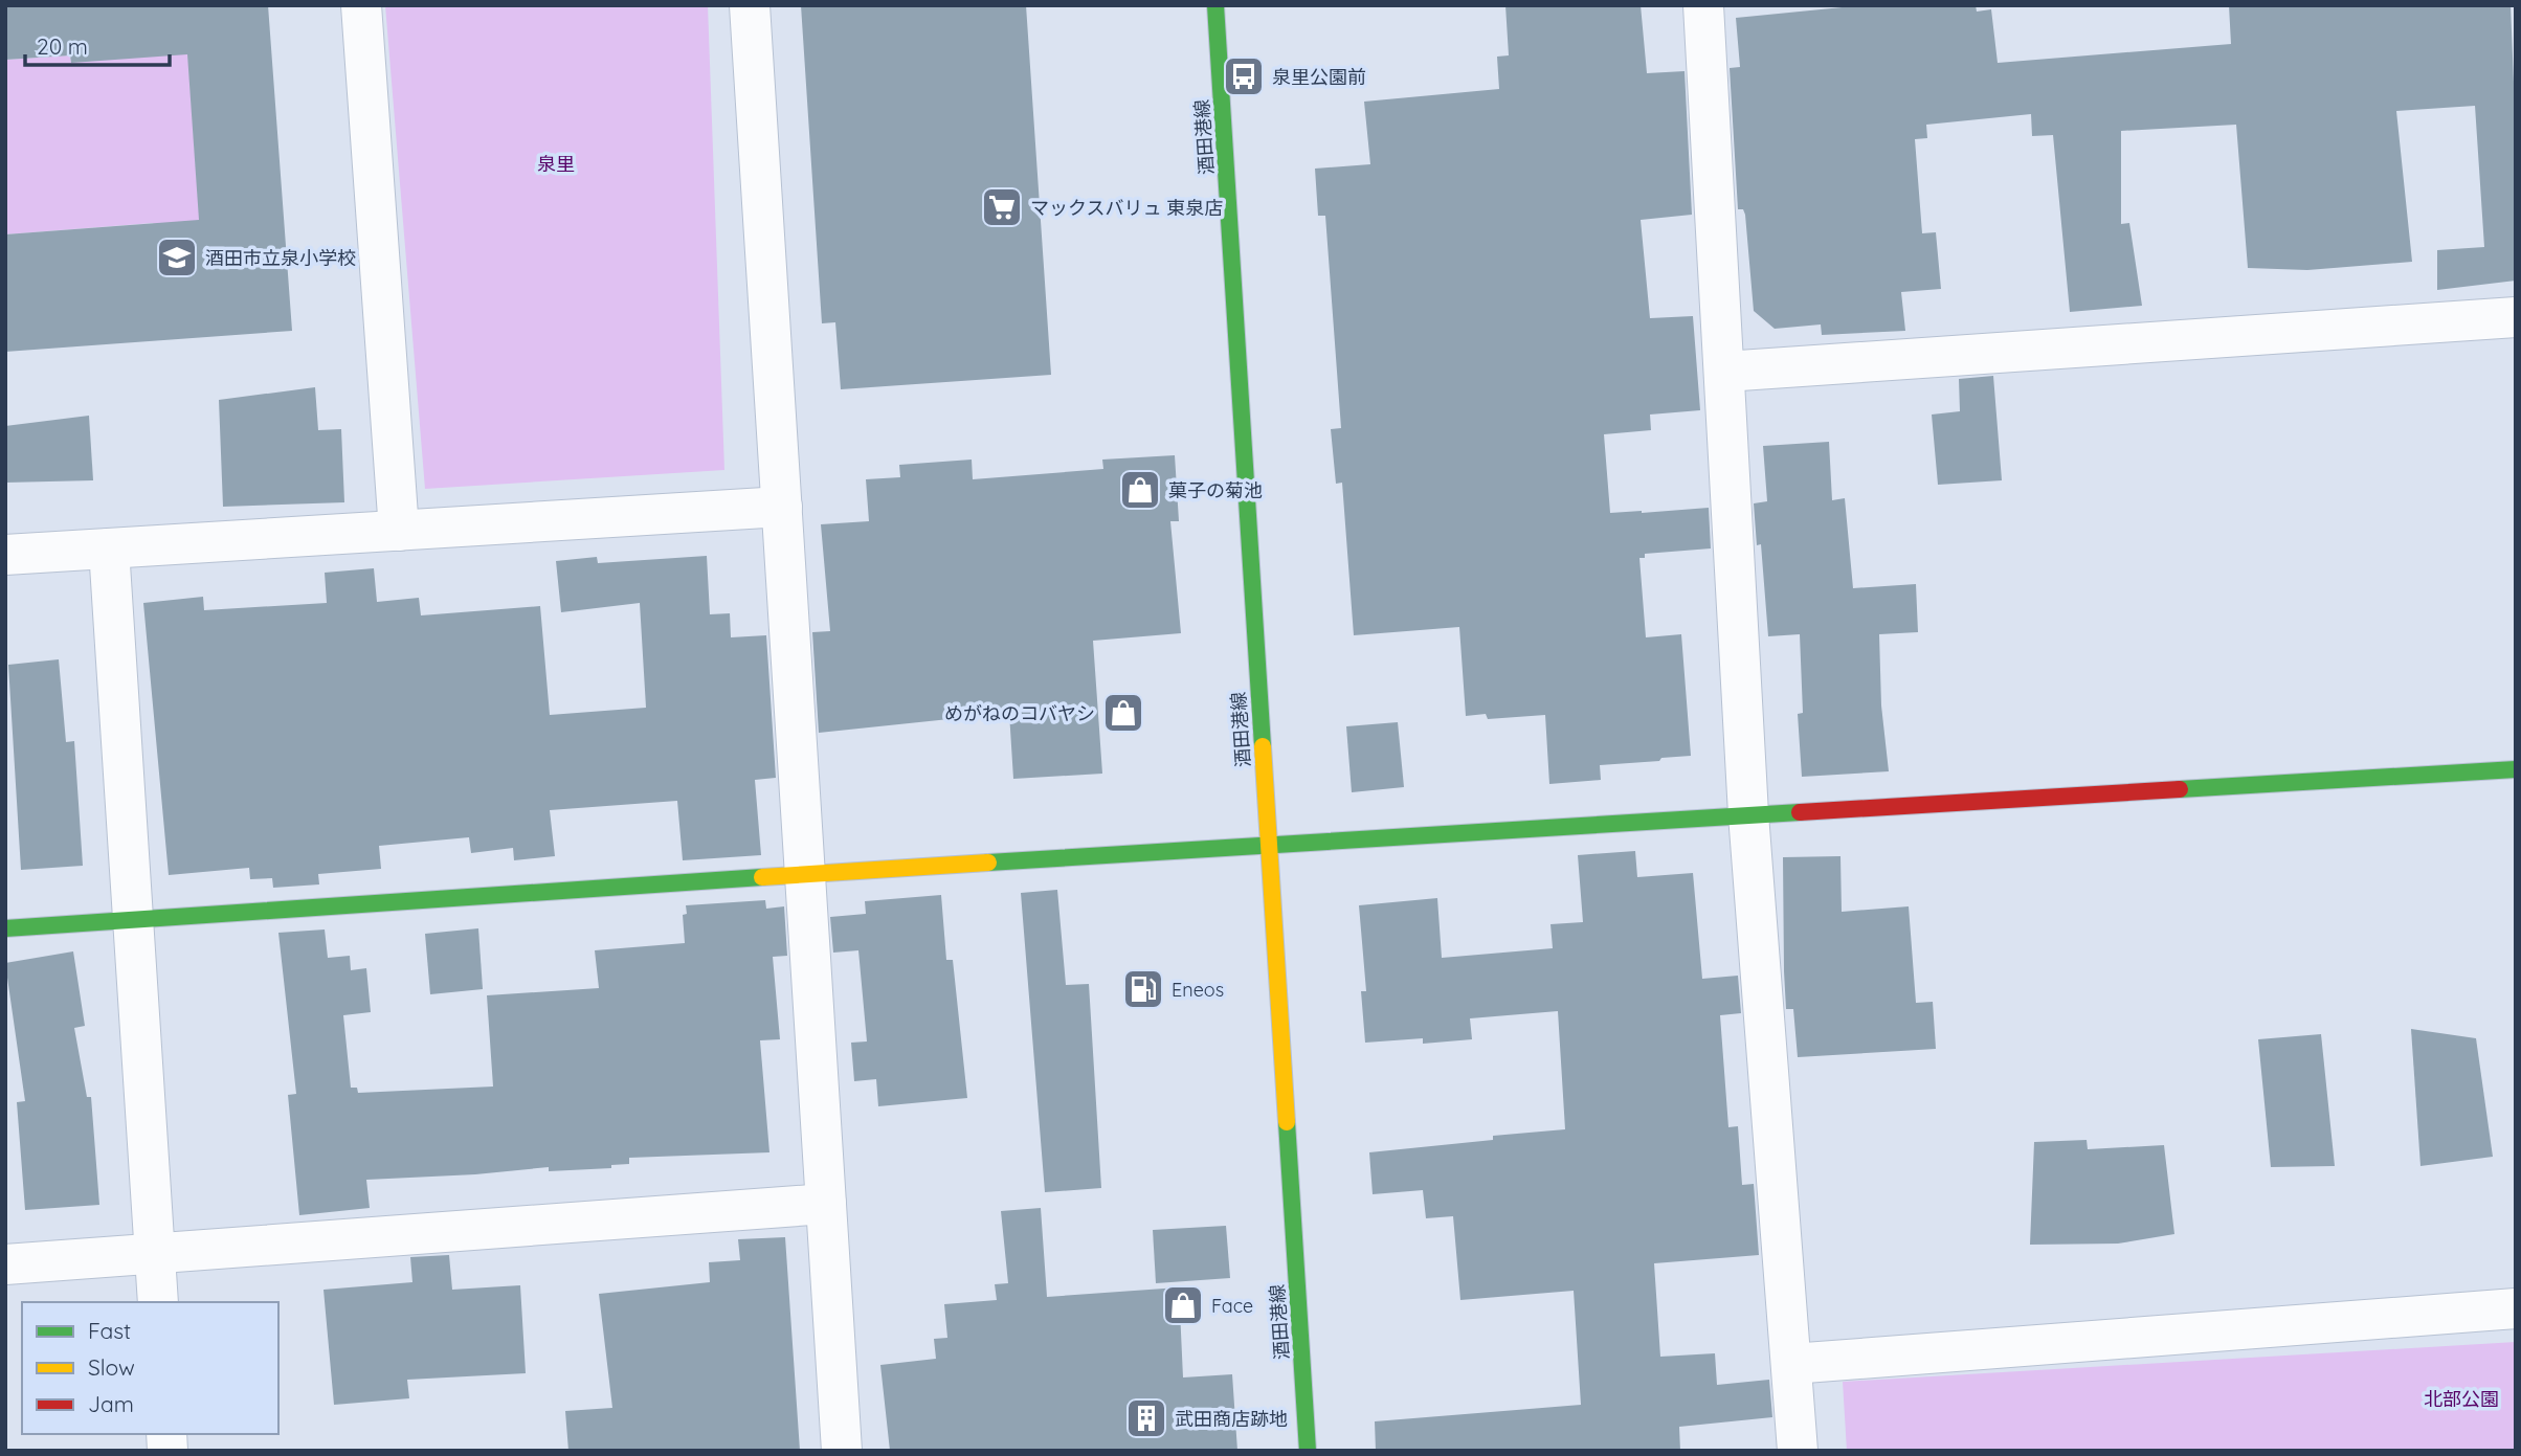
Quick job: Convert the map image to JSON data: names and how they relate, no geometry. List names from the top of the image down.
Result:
{
  "streets": {
    "street": ["酒田港線"]
  },
  "parks": ["泉里", "北部公園"],
  "places": {
    "bus stop": ["泉里公園前"],
    "supermarket": ["マックスバリュ 東泉店"],
    "school or university": ["酒田市立泉小学校"],
    "shop": ["菓子の菊池", "めがねのコバヤシ", "Face"],
    "fuel station": ["Eneos"],
    "building": ["武田商店跡地"]
  },
  "legend": ["Fast", "Slow", "Jam"],
  "scale_bar": "20 m"
}
